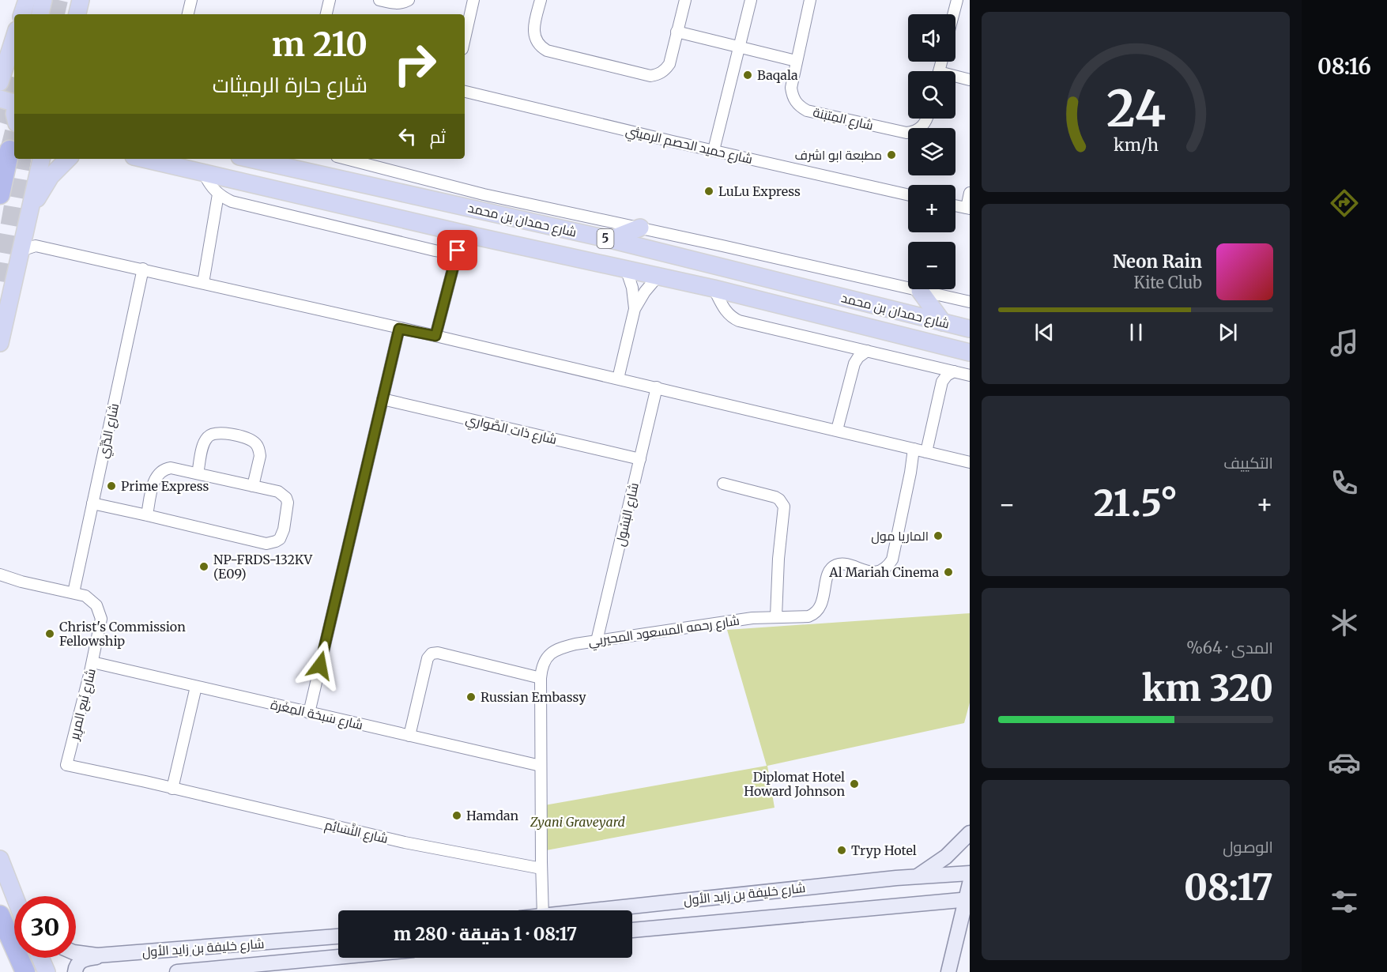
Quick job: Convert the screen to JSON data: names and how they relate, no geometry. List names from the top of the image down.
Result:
{
  "streets": {
    "main road": ["شارع حمدان بن محمد", "5", "شارع خليفة بن زايد الأول"],
    "street": [
      "شارع المِتبَنة",
      "شارع حميد الحصم الرميثي",
      "شارع ذات الصَّواري",
      "شارع الدُّرِّي",
      "شارع البَسُول",
      "شارع رحمه المسعود المحيربي",
      "شارع نَبع المرِير",
      "شارع سَبخة المِغَرة",
      "شارع النَّسَائِم"
    ]
  },
  "crossings": [
    ["شارع ذات الصَّواري", "شارع البَسُول"],
    ["شارع الدُّرِّي", "شارع نَبع المرِير"],
    ["شارع البَسُول", "شارع رحمه المسعود المحيربي"],
    ["شارع رحمه المسعود المحيربي", "شارع سَبخة المِغَرة"],
    ["شارع رحمه المسعود المحيربي", "شارع النَّسَائِم"],
    ["شارع نَبع المرِير", "شارع سَبخة المِغَرة"],
    ["شارع نَبع المرِير", "شارع النَّسَائِم"]
  ],
  "parks": ["Zyani Graveyard"],
  "places": [
    "Baqala",
    "مطبعة ابو اشرف",
    "LuLu Express",
    "Prime Express",
    "الماريا مول",
    "NP-FRDS-132KV (E09)",
    "Al Mariah Cinema",
    "Christ's Commission Fellowship",
    "Russian Embassy",
    "Diplomat Hotel Howard Johnson",
    "Hamdan",
    "Tryp Hotel"
  ],
  "page": {
    "tabs": "08:16",
    "map_buttons": ["+", "−"],
    "turn": ["210 m", "شارع حارة الرميثات"],
    "then": "ثم",
    "song": ["Neon Rain", "Kite Club"],
    "tile": [
      "التكييف",
      ["المدى · 64%", "320 km"],
      ["الوصول", "08:17"]
    ],
    "heat": ["−", "21.5°", "+"],
    "limit": "30",
    "trip": "08:17 · 1 دقيقة · 280 m",
    "gauge": ["24", "km/h"]
  }
}
